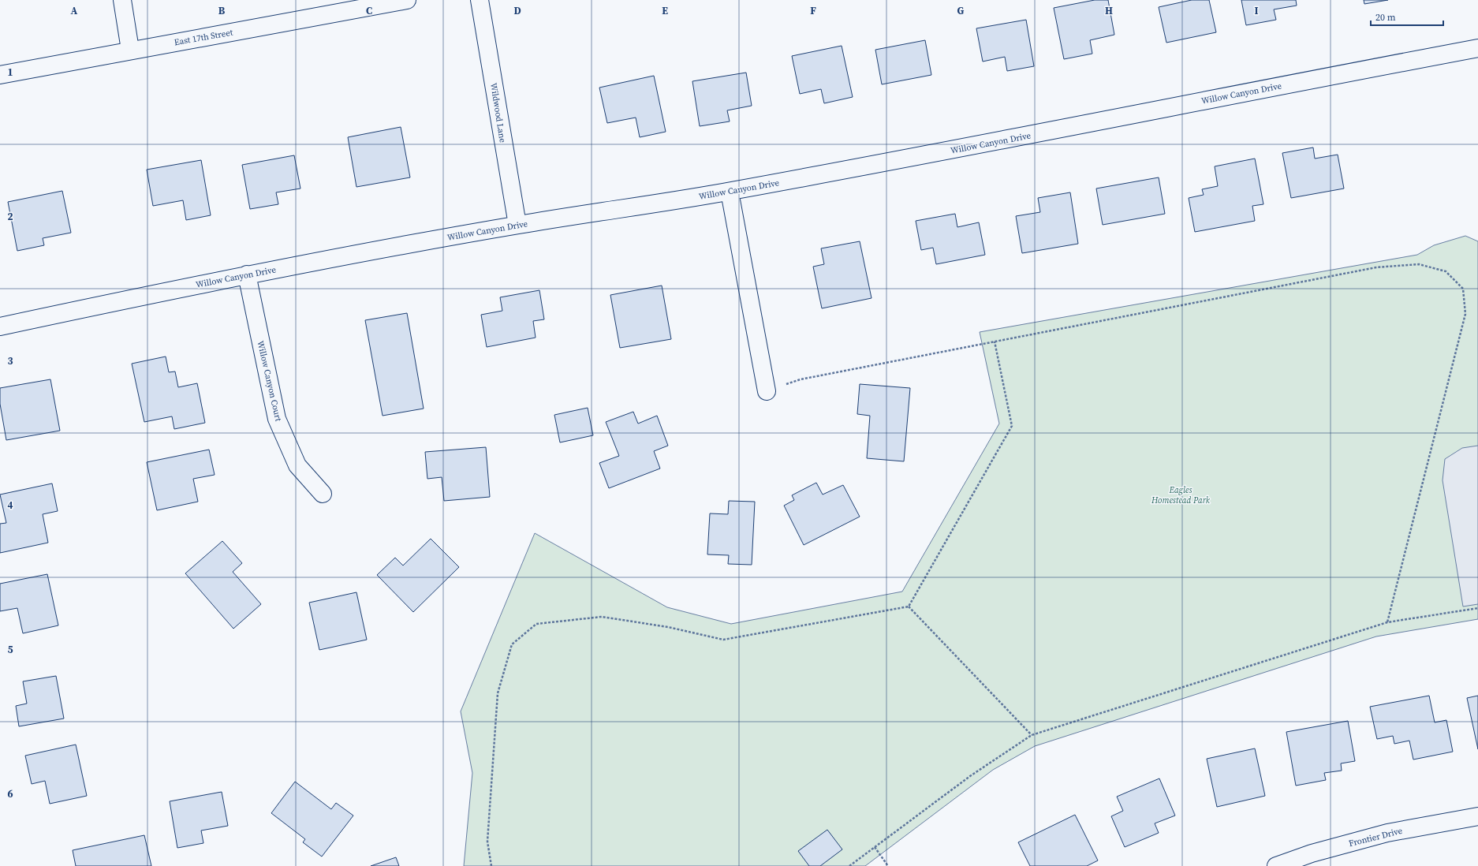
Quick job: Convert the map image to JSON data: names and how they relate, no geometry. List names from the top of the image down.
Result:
{
  "streets": {
    "street": [
      "East 17th Street",
      "Willow Canyon Drive",
      "Wildwood Lane",
      "Willow Canyon Court",
      "Frontier Drive"
    ]
  },
  "crossings": [
    ["Willow Canyon Drive", "Wildwood Lane"],
    ["Willow Canyon Drive", "Willow Canyon Court"]
  ],
  "parks": ["Eagles Homestead Park"],
  "scale_bar": "20 m",
  "grid": {
    "columns": [
      "A",
      "B",
      "C",
      "D",
      "E",
      "F",
      "G",
      "H",
      "I"
    ],
    "rows": [
      "1",
      "2",
      "3",
      "4",
      "5",
      "6"
    ]
  }
}
